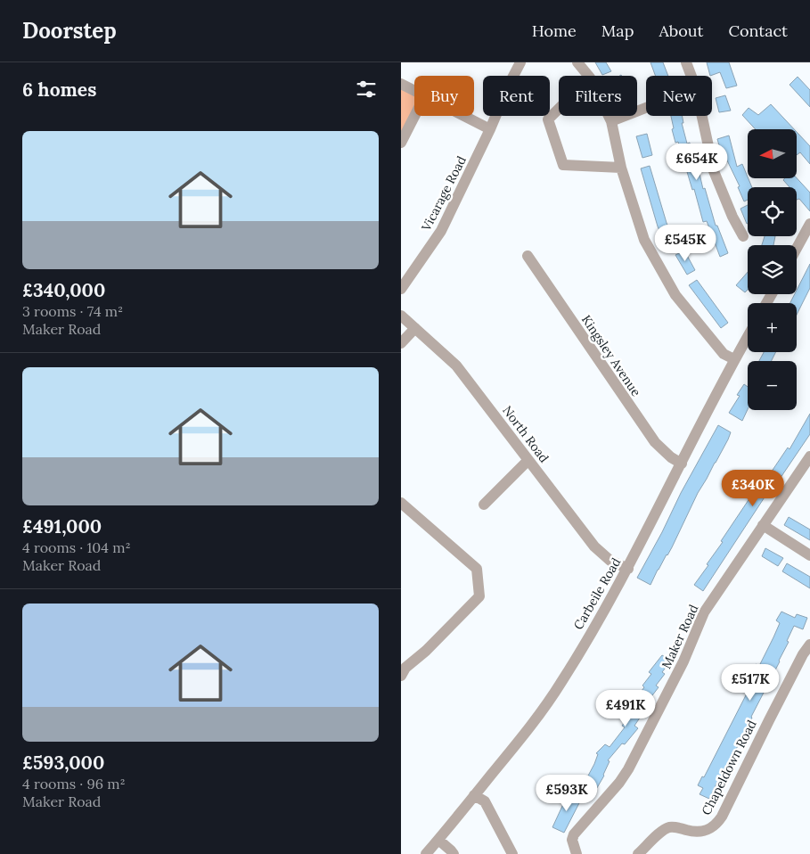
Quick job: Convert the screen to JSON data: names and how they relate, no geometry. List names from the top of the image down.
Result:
{
  "streets": {
    "street": [
      "Vicarage Road",
      "Kingsley Avenue",
      "North Road",
      "Carbeile Road",
      "Maker Road",
      "Chapeldown Road"
    ]
  },
  "crossings": [
    ["Kingsley Avenue", "Carbeile Road"],
    ["North Road", "Carbeile Road"]
  ],
  "north": "left",
  "page": {
    "header": "Doorstep",
    "nav": [
      "Home",
      "Map",
      "About",
      "Contact"
    ],
    "heading": "6 homes",
    "chip": [
      "Buy",
      "Rent",
      "Filters",
      "New"
    ],
    "list": [
      {
        "name": "£340,000",
        "note": "3 rooms · 74 m² · Maker Road"
      },
      {
        "name": "£491,000",
        "note": "4 rooms · 104 m² · Maker Road"
      },
      {
        "name": "£593,000",
        "note": "4 rooms · 96 m² · Maker Road"
      }
    ],
    "map_buttons": ["+", "−"],
    "price": [
      "£654K",
      "£545K",
      "£340K",
      "£517K",
      "£491K",
      "£593K"
    ]
  }
}
